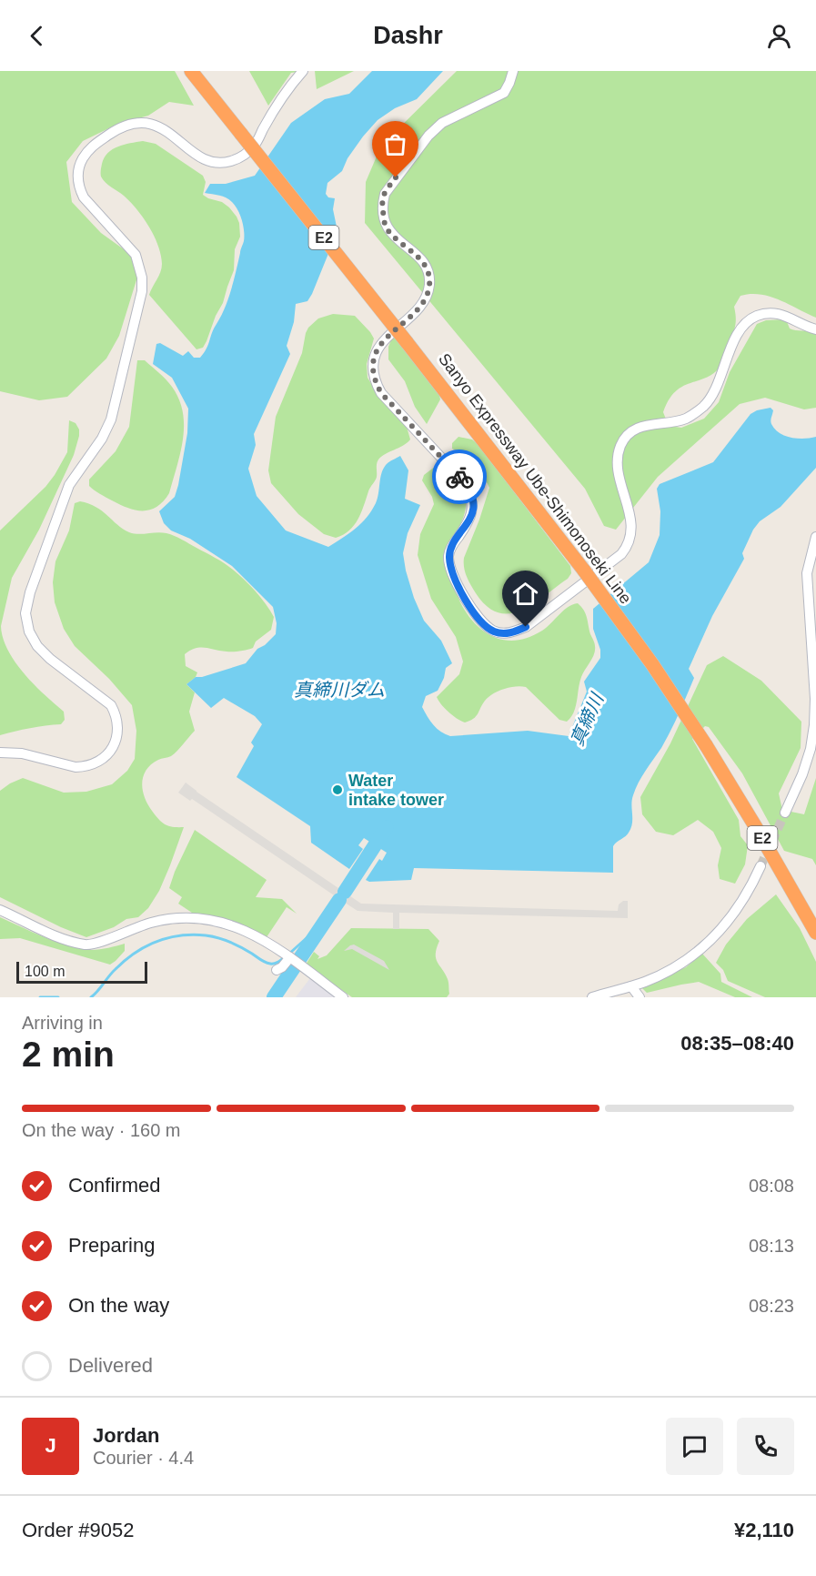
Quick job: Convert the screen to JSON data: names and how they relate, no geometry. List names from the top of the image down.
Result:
{
  "streets": {
    "highway": ["E2", "Sanyo Expressway Ube-Shimonoseki Line"]
  },
  "water": ["真締川ダム", "真締川"],
  "places": ["Water intake tower"],
  "scale_bar": "100 m",
  "page": {
    "header": "Dashr",
    "scale": "100 m",
    "heading": ["2 min", "Arriving in", "08:35–08:40"],
    "panel": [
      "Jordan",
      "Courier · 4.4",
      "Order #9052",
      "¥2,110"
    ],
    "bar": "On the way · 160 m",
    "list": [
      ["Confirmed", "08:08"],
      ["Preparing", "08:13"],
      ["On the way", "08:23"],
      "Delivered"
    ],
    "round": "J"
  }
}
